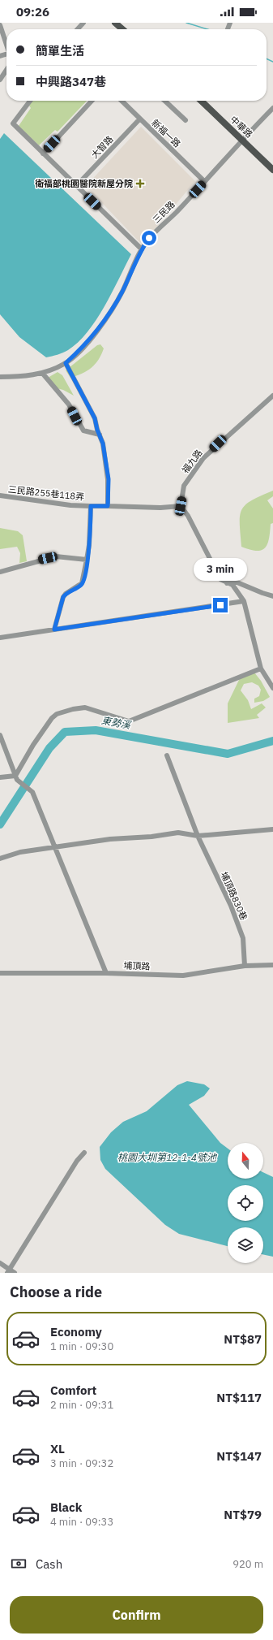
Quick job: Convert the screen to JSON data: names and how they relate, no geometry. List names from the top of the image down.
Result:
{
  "streets": {
    "main road": ["中華路"],
    "street": [
      "新福一路",
      "大智路",
      "三民路",
      "福九路",
      "三民路255巷118弄",
      "埔頂路830巷",
      "埔頂路"
    ]
  },
  "crossings": [
    ["中華路", "三民路"],
    ["新福一路", "大智路"],
    ["新福一路", "三民路"],
    ["福九路", "三民路255巷118弄"],
    ["埔頂路830巷", "埔頂路"]
  ],
  "water": ["東勢溪", "桃園大圳第12-1-4號池"],
  "places": {
    "health": ["衛福部桃園醫院新屋分院"]
  },
  "north": "top",
  "page": {
    "status": "09:26",
    "banner": ["簡單生活", "中興路347巷"],
    "bubble": "3 min",
    "heading": "Choose a ride",
    "list": [
      {
        "name": "Economy",
        "note": "1 min · 09:30",
        "value": "NT$87"
      },
      {
        "name": "Comfort",
        "note": "2 min · 09:31",
        "value": "NT$117"
      },
      {
        "name": "XL",
        "note": "3 min · 09:32",
        "value": "NT$147"
      },
      {
        "name": "Black",
        "note": "4 min · 09:33",
        "value": "NT$79"
      }
    ],
    "pay": ["Cash", "920 m"],
    "buttons": "Confirm"
  }
}
